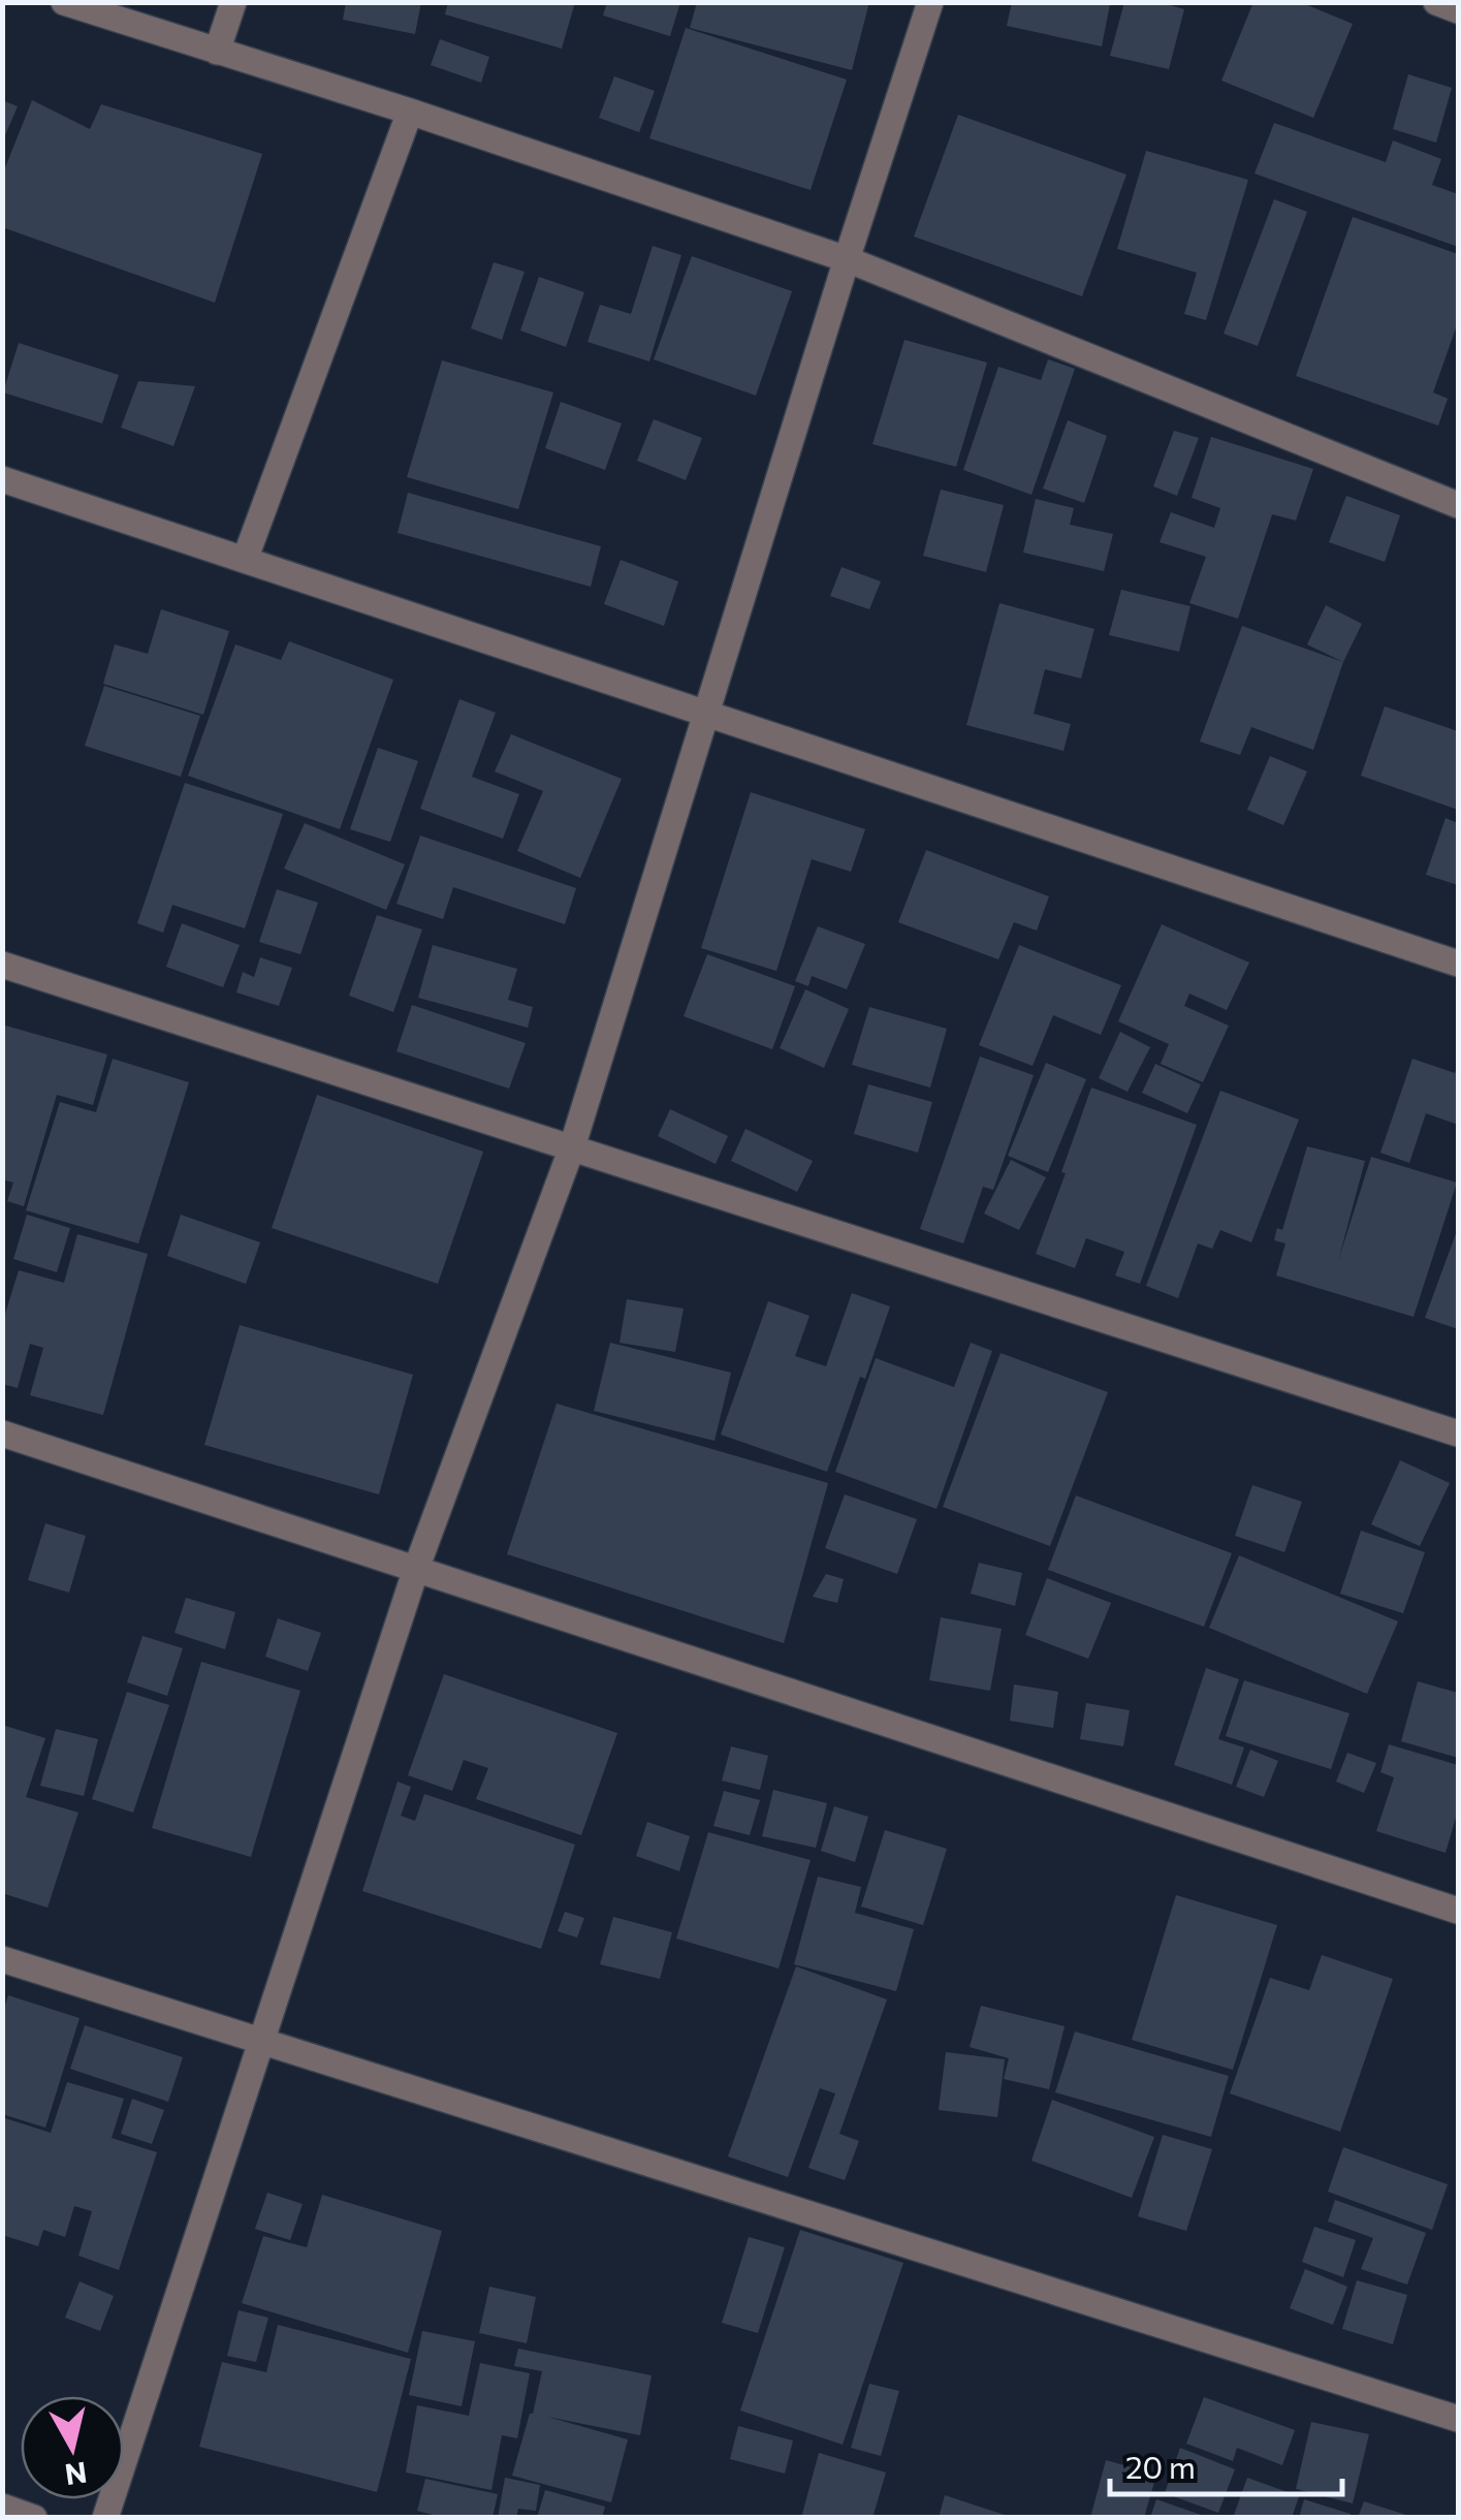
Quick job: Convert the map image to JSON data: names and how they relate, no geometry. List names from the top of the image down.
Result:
{
  "scale_bar": "20 m",
  "north": "bottom"
}
